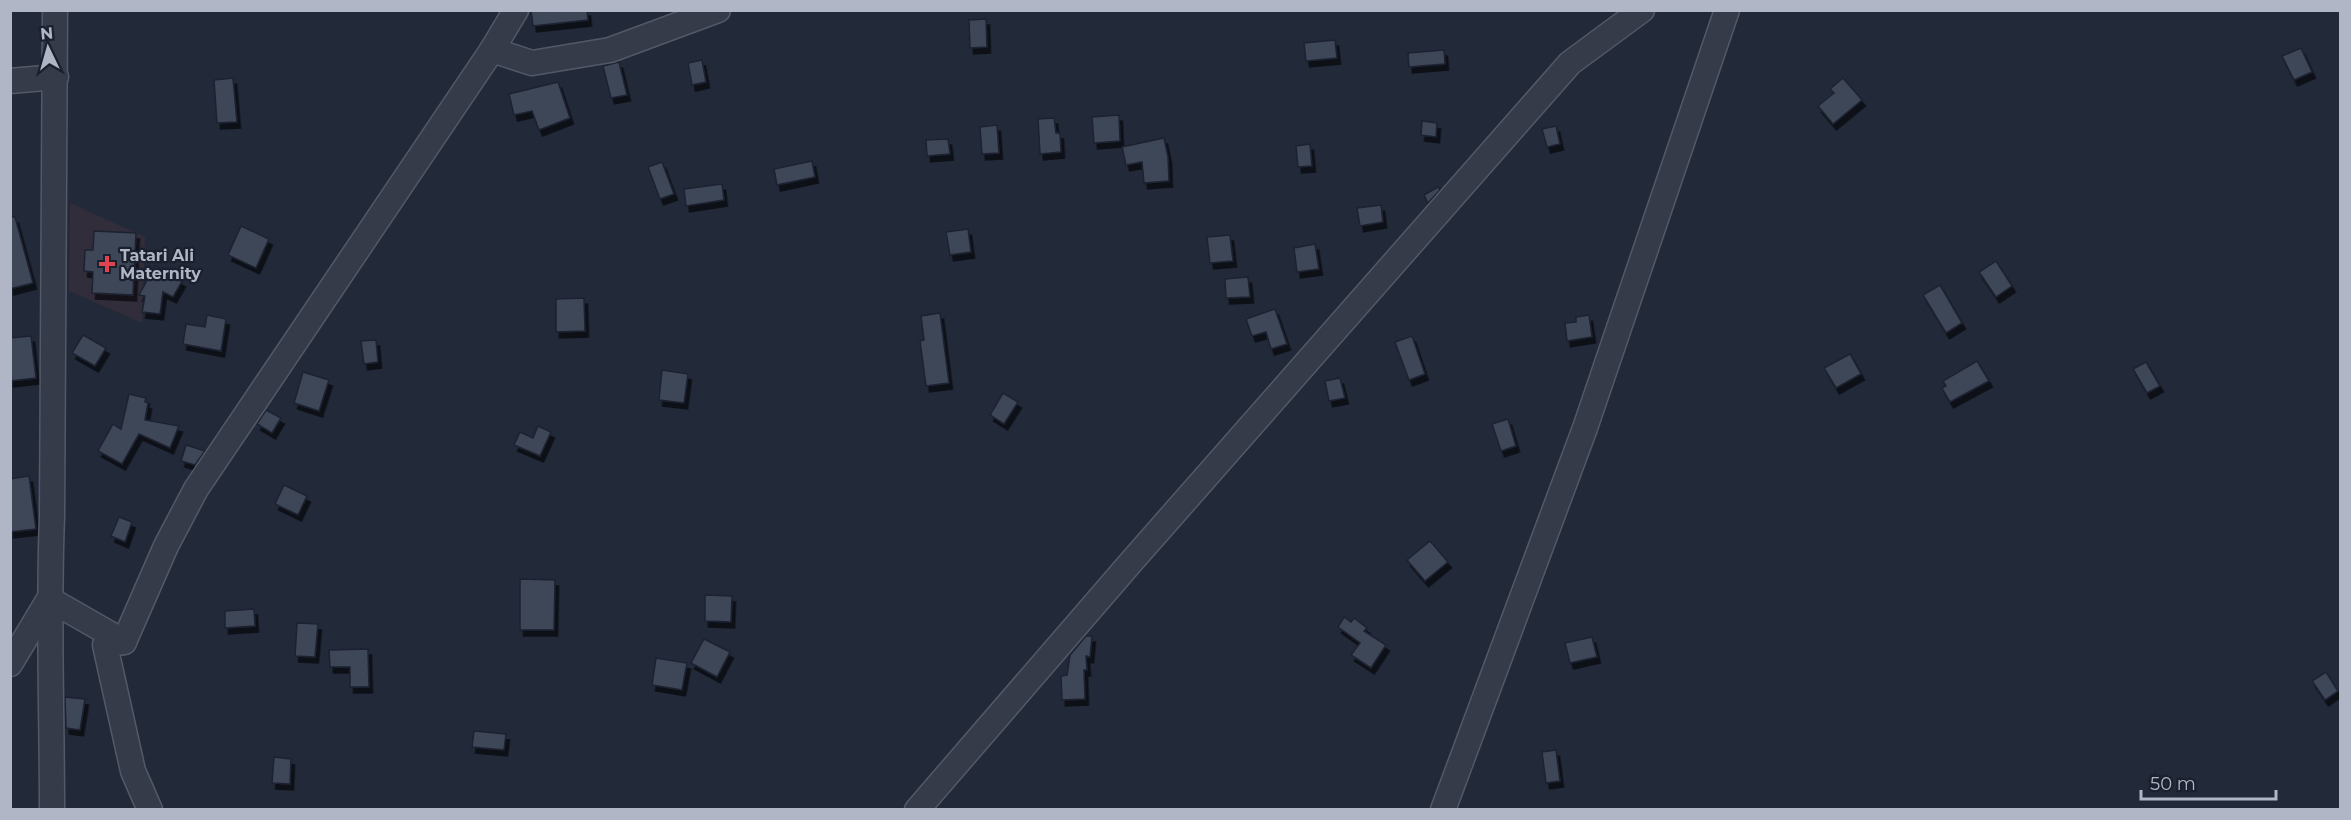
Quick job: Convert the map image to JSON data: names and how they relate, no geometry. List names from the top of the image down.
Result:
{
  "places": {
    "health": ["Tatari Ali Maternity"]
  },
  "scale_bar": "50 m",
  "north": "top"
}
